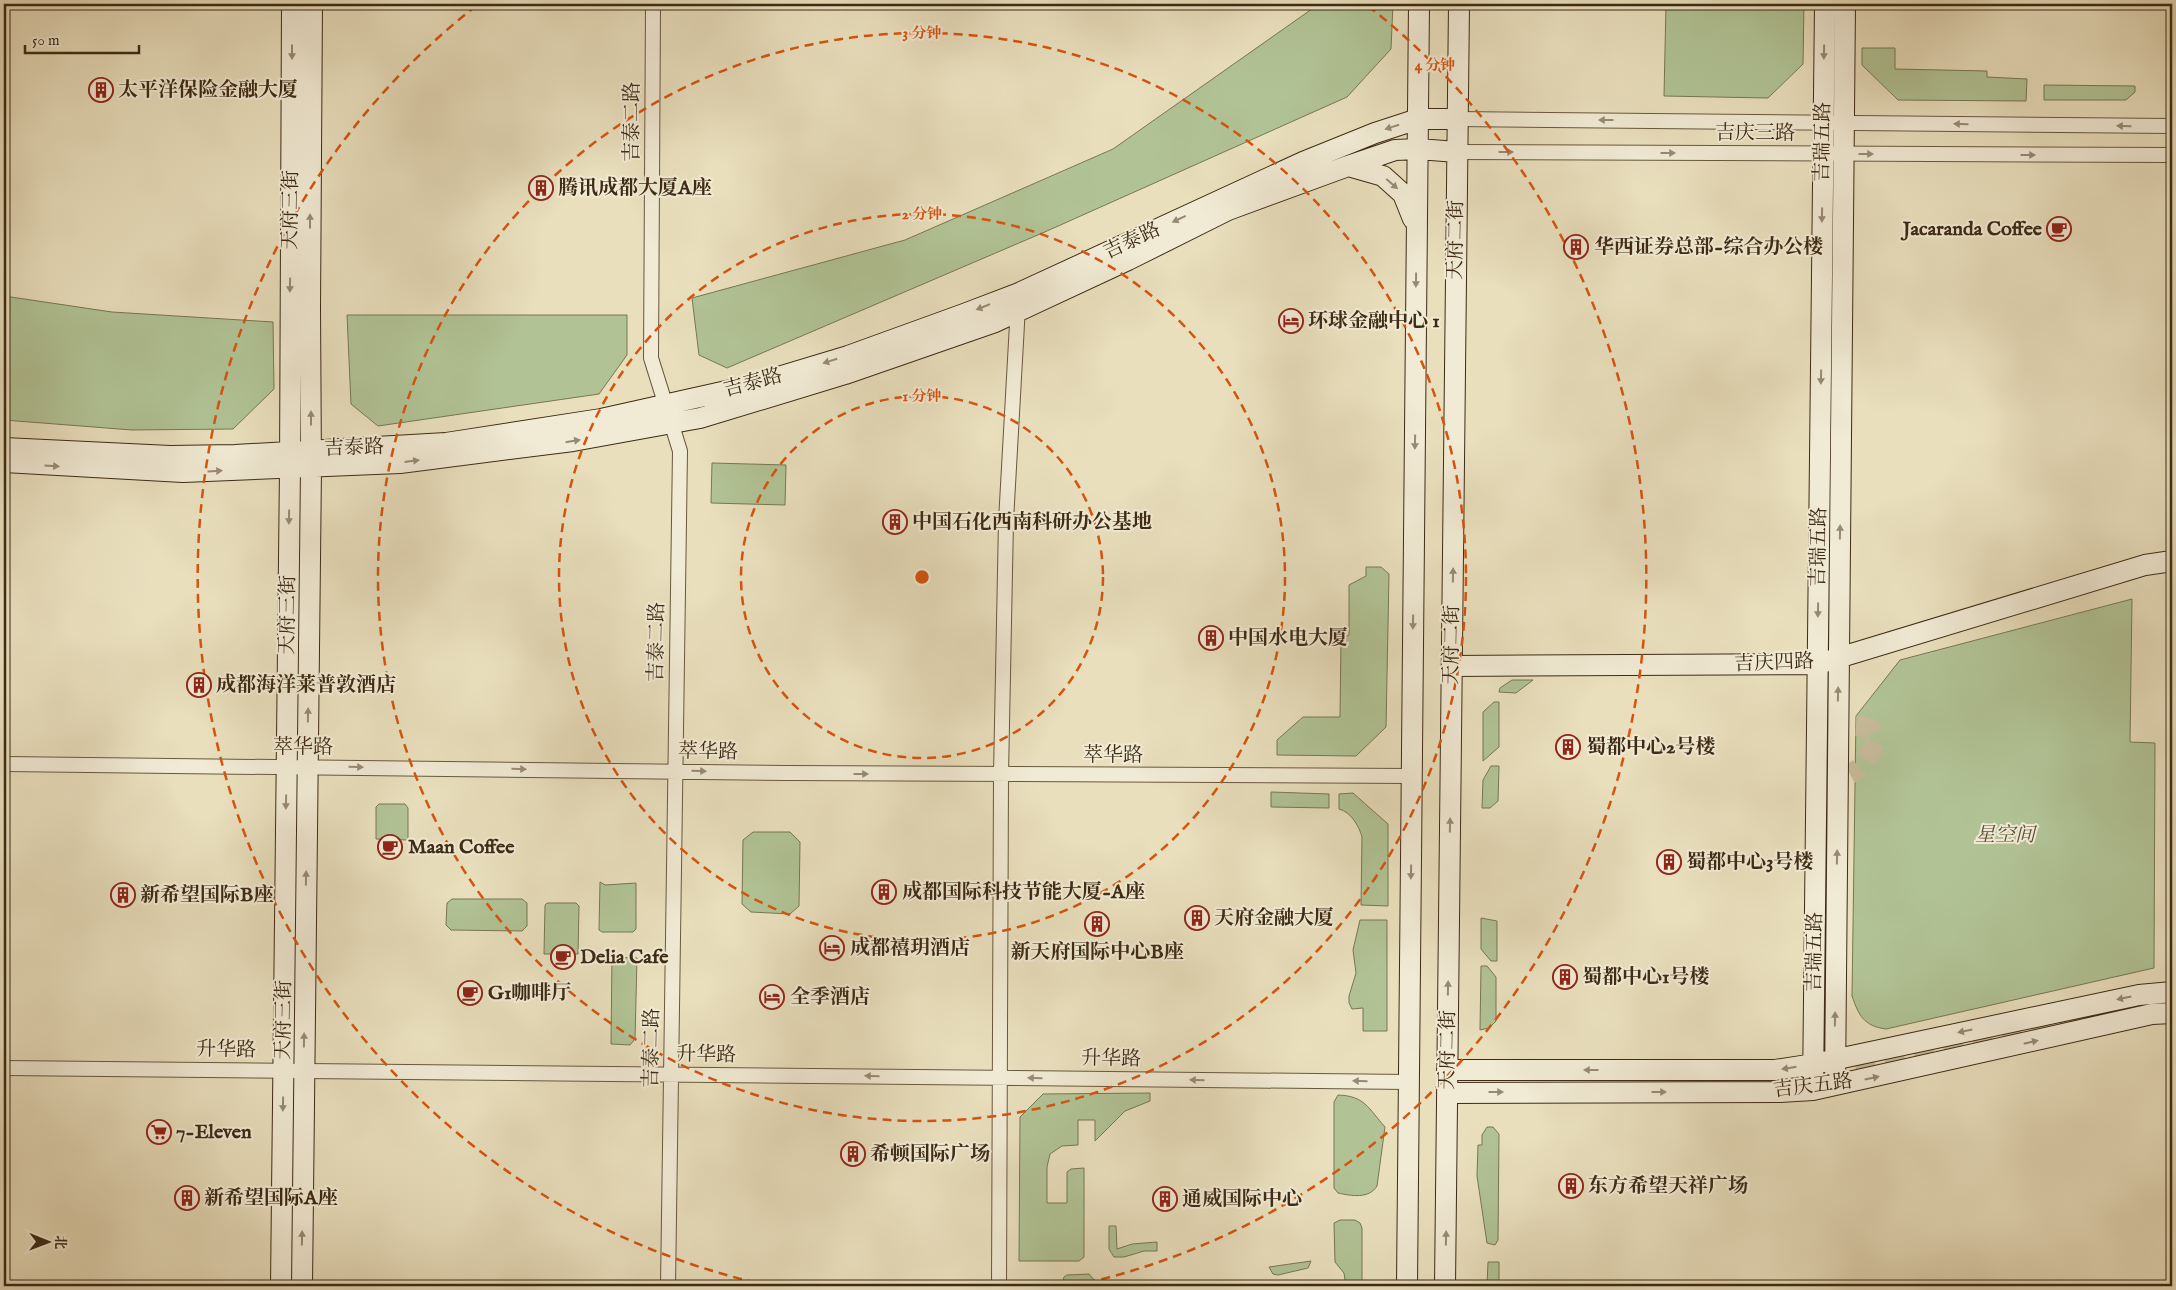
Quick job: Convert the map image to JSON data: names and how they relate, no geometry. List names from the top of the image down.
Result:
{
  "streets": {
    "street": [
      "吉泰二路",
      "吉庆三路",
      "吉瑞五路",
      "天府三街",
      "天府二街",
      "吉泰路",
      "吉庆四路",
      "萃华路",
      "升华路",
      "吉庆五路"
    ]
  },
  "crossings": [
    ["吉泰二路", "吉泰路"],
    ["吉泰二路", "萃华路"],
    ["吉泰二路", "升华路"],
    ["吉庆三路", "吉瑞五路"],
    ["吉庆三路", "天府二街"],
    ["吉庆三路", "吉泰路"],
    ["吉瑞五路", "吉庆四路"],
    ["吉瑞五路", "吉庆五路"],
    ["天府三街", "吉泰路"],
    ["天府三街", "萃华路"],
    ["天府三街", "升华路"],
    ["天府二街", "吉泰路"],
    ["天府二街", "吉庆四路"],
    ["天府二街", "萃华路"],
    ["天府二街", "升华路"],
    ["天府二街", "吉庆五路"]
  ],
  "one_way": ["萃华路", "升华路"],
  "parks": ["星空间"],
  "places": {
    "building": [
      "太平洋保险金融大厦",
      "腾讯成都大厦A座",
      "华西证券总部-综合办公楼",
      "中国石化西南科研办公基地",
      "中国水电大厦",
      "成都海洋莱普敦酒店",
      "蜀都中心2号楼",
      "蜀都中心3号楼",
      "成都国际科技节能大厦-A座",
      "新希望国际B座",
      "天府金融大厦",
      "新天府国际中心B座",
      "蜀都中心1号楼",
      "希顿国际广场",
      "东方希望天祥广场",
      "新希望国际A座",
      "通威国际中心"
    ],
    "cafe": [
      "Jacaranda Coffee",
      "Maan Coffee",
      "Delia Cafe",
      "G1咖啡厅"
    ],
    "hotel": ["环球金融中心 1", "成都禧玥酒店", "全季酒店"],
    "supermarket": ["7-Eleven"]
  },
  "scale_bar": "50 m",
  "north": "right",
  "rings": [
    "3 分钟",
    "4 分钟",
    "2 分钟",
    "1 分钟"
  ]
}
